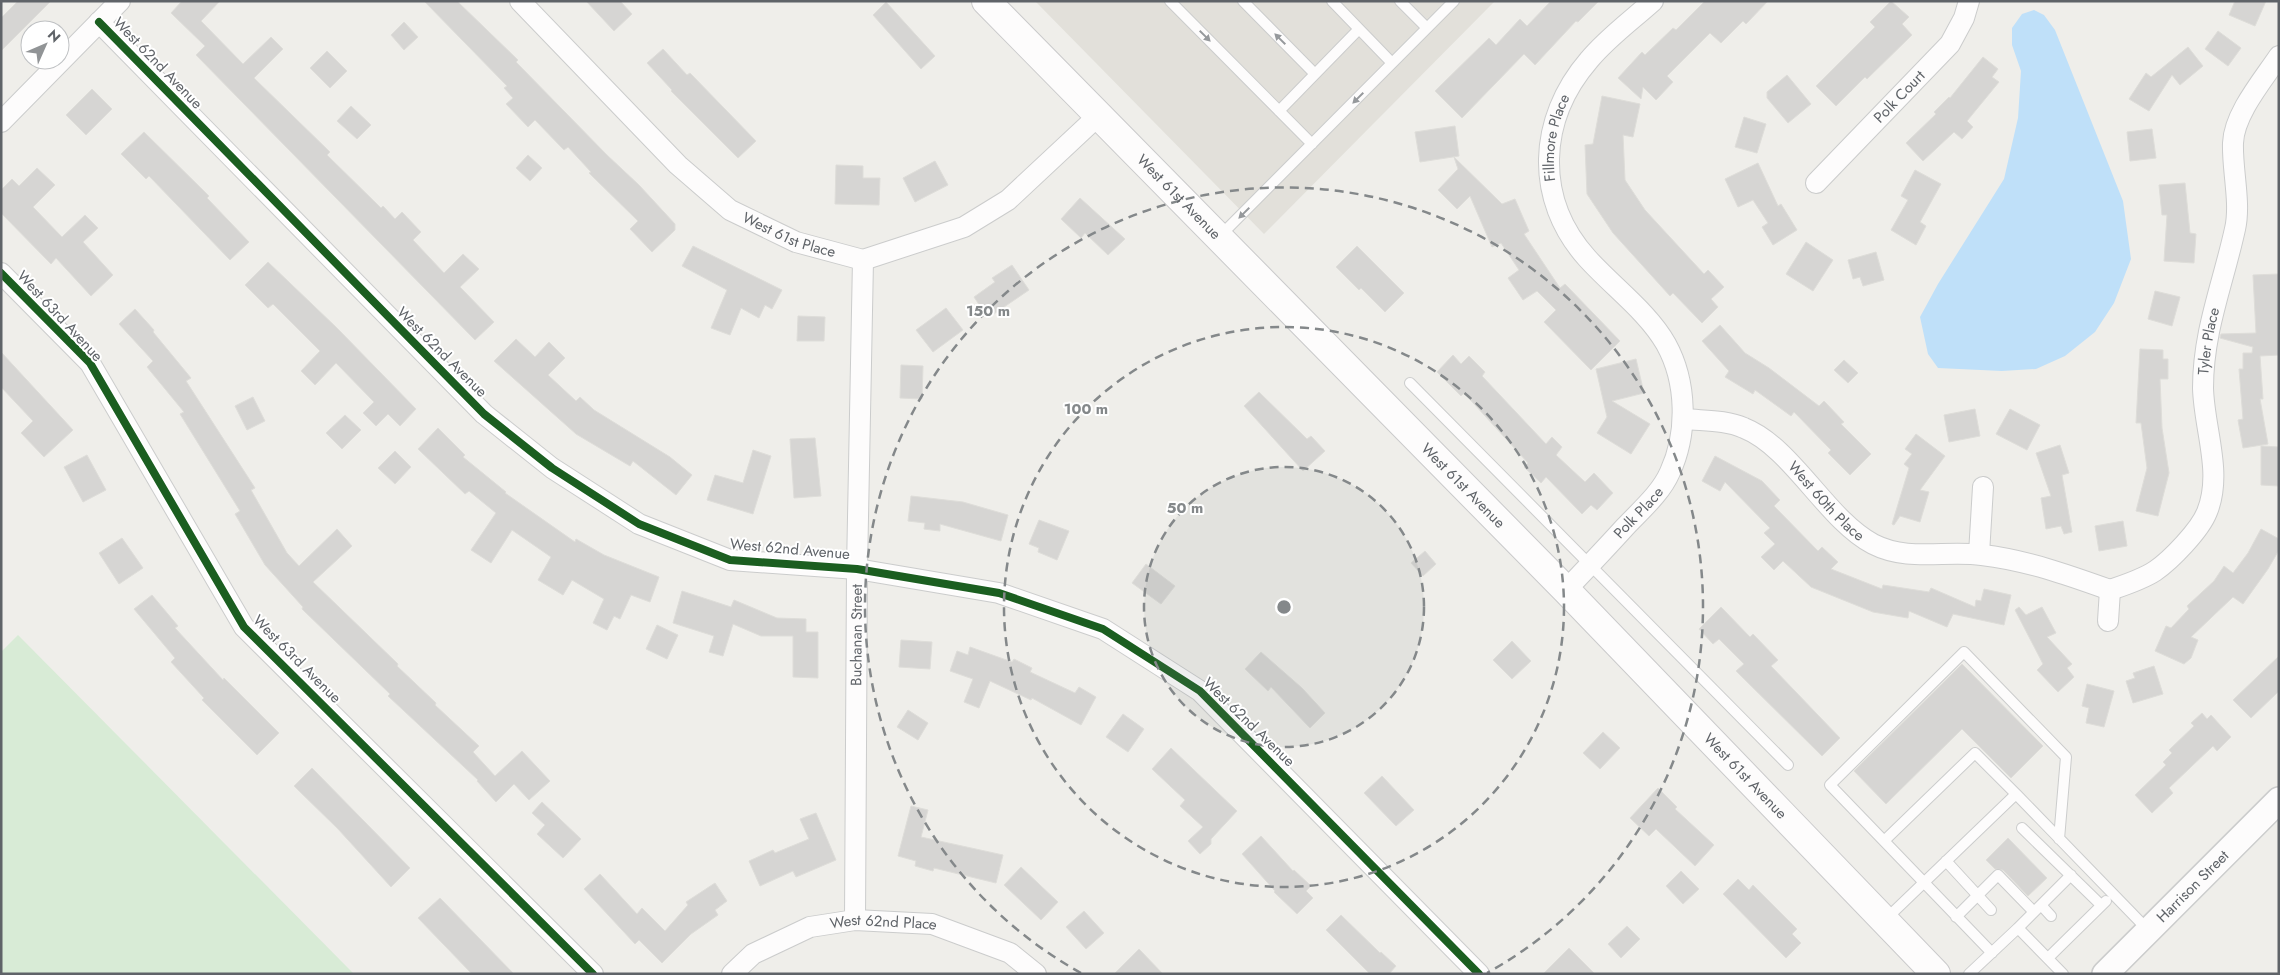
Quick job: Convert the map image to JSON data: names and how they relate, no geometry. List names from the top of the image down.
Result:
{
  "streets": {
    "main road": ["West 61st Avenue"],
    "street": [
      "West 62nd Avenue",
      "Polk Court",
      "Fillmore Place",
      "West 61st Place",
      "West 63rd Avenue",
      "Tyler Place",
      "West 60th Place",
      "Polk Place",
      "Buchanan Street",
      "Harrison Street",
      "West 62nd Place"
    ]
  },
  "crossings": [
    ["West 62nd Avenue", "Buchanan Street"],
    ["Fillmore Place", "West 60th Place"],
    ["Fillmore Place", "Polk Place"],
    ["West 61st Avenue", "Polk Place"],
    ["West 61st Place", "Buchanan Street"],
    ["Tyler Place", "West 60th Place"],
    ["West 60th Place", "Polk Place"],
    ["Buchanan Street", "West 62nd Place"]
  ],
  "north": "top right",
  "rings": ["150 m", "100 m", "50 m"]
}
